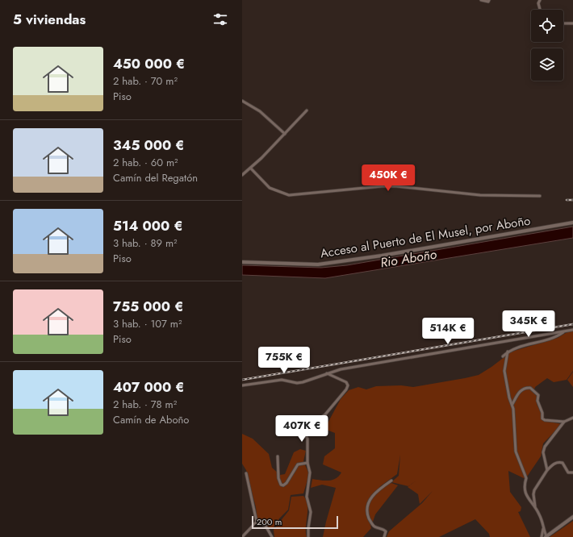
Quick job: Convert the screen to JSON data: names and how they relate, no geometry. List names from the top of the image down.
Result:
{
  "streets": {
    "street": ["Acceso al Puerto de El Musel, por Aboño"]
  },
  "water": ["Rio Aboño"],
  "scale_bar": "200 m",
  "page": {
    "heading": "5 viviendas",
    "list": [
      {
        "name": "450 000 €",
        "note": "2 hab. · 70 m² · Piso"
      },
      {
        "name": "345 000 €",
        "note": "2 hab. · 60 m² · Camín del Regatón"
      },
      {
        "name": "514 000 €",
        "note": "3 hab. · 89 m² · Piso"
      },
      {
        "name": "755 000 €",
        "note": "3 hab. · 107 m² · Piso"
      },
      {
        "name": "407 000 €",
        "note": "2 hab. · 78 m² · Camín de Aboño"
      }
    ],
    "price": [
      "450K €",
      "345K €",
      "514K €",
      "755K €",
      "407K €"
    ],
    "scale": "200 m"
  }
}
